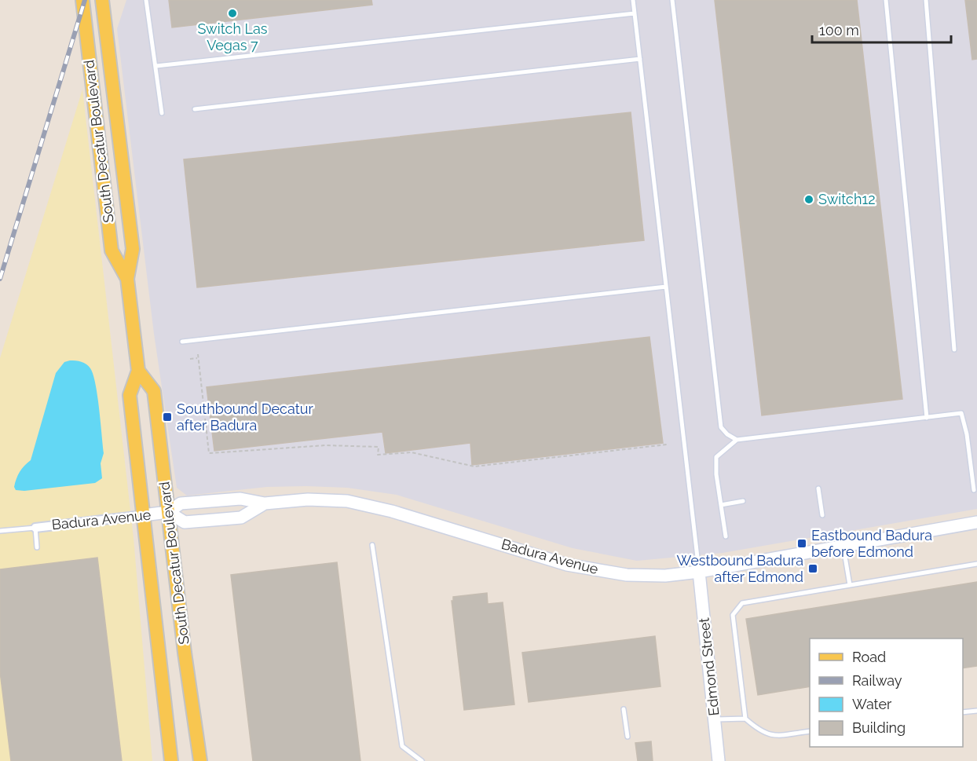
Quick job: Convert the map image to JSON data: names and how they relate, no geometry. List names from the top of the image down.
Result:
{
  "streets": {
    "main road": ["South Decatur Boulevard", "Badura Avenue", "Edmond Street"]
  },
  "crossings": [
    ["South Decatur Boulevard", "Badura Avenue"],
    ["Badura Avenue", "Edmond Street"]
  ],
  "places": {
    "other": ["Switch Las Vegas 7", "Switch12"],
    "transit": ["Southbound Decatur after Badura", "Eastbound Badura before Edmond", "Westbound Badura after Edmond"]
  },
  "legend": [
    "Road",
    "Railway",
    "Water",
    "Building"
  ],
  "scale_bar": "100 m"
}
